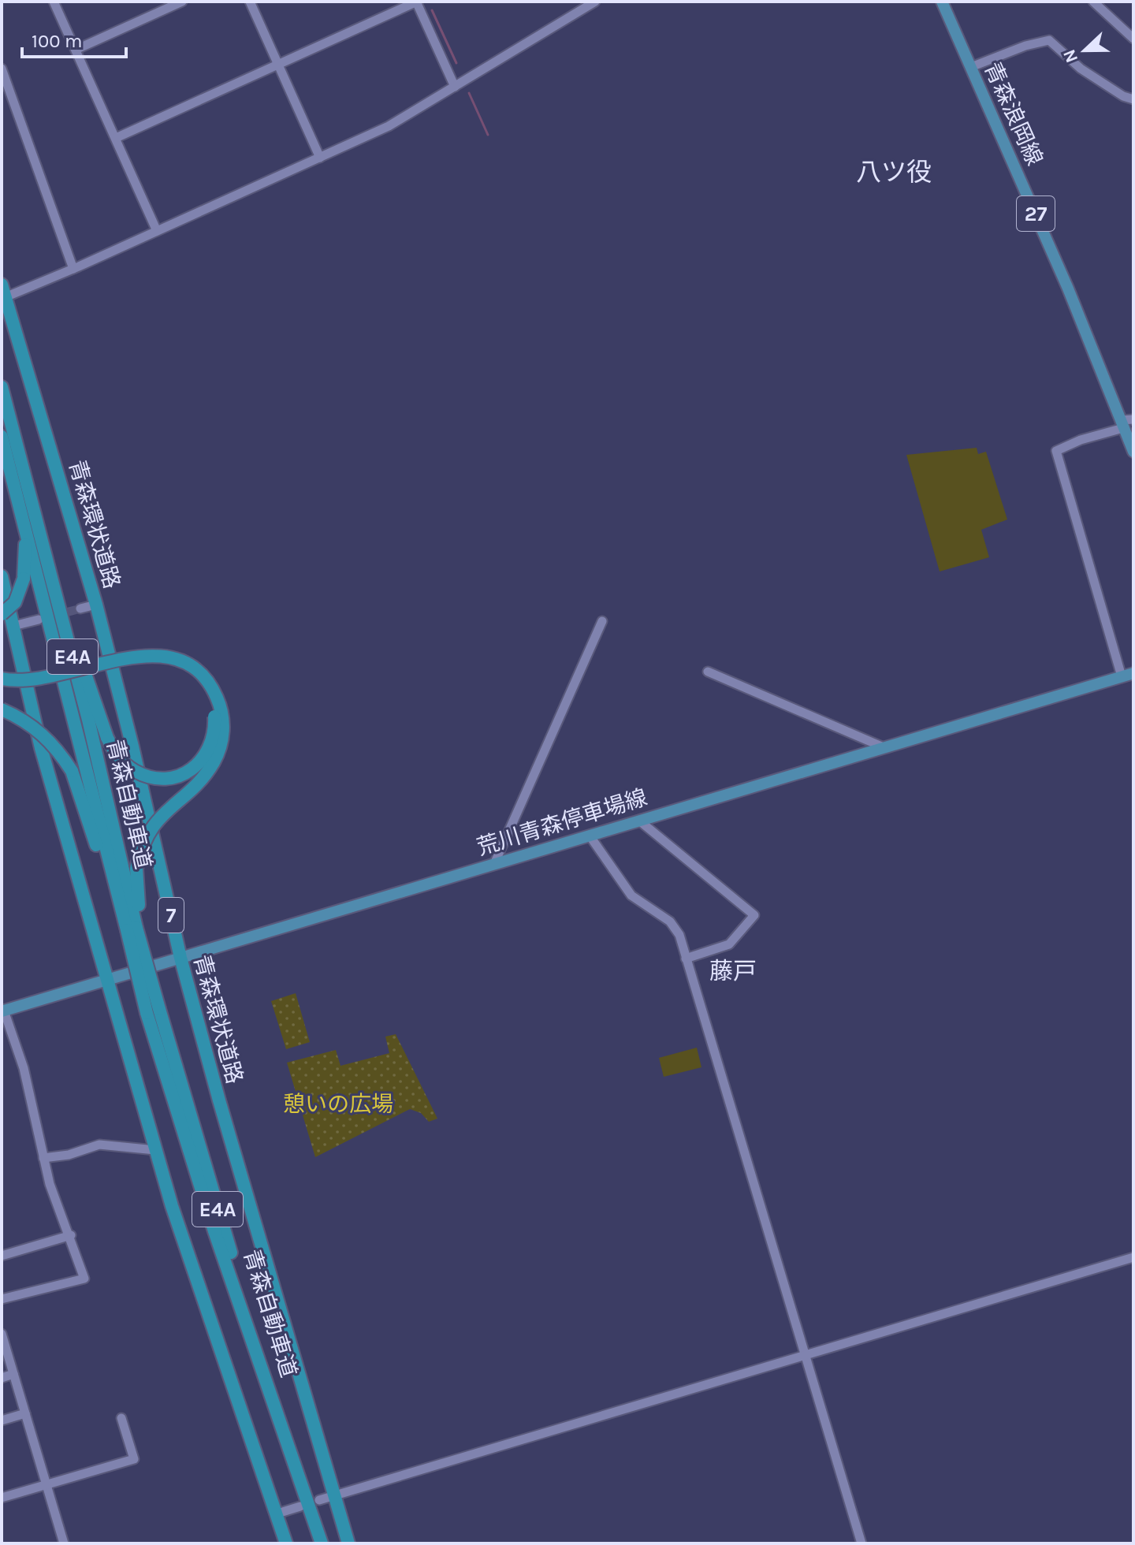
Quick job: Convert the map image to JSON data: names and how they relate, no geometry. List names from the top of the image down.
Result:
{
  "streets": {
    "highway": [
      "青森環状道路",
      "E4A",
      "青森自動車道",
      "7"
    ],
    "main road": ["青森浪岡線", "27", "荒川青森停車場線"]
  },
  "crossings": [
    ["青森環状道路", "荒川青森停車場線"]
  ],
  "districts": ["八ツ役", "藤戸"],
  "parks": ["憩いの広場"],
  "scale_bar": "100 m",
  "north": "left"
}
